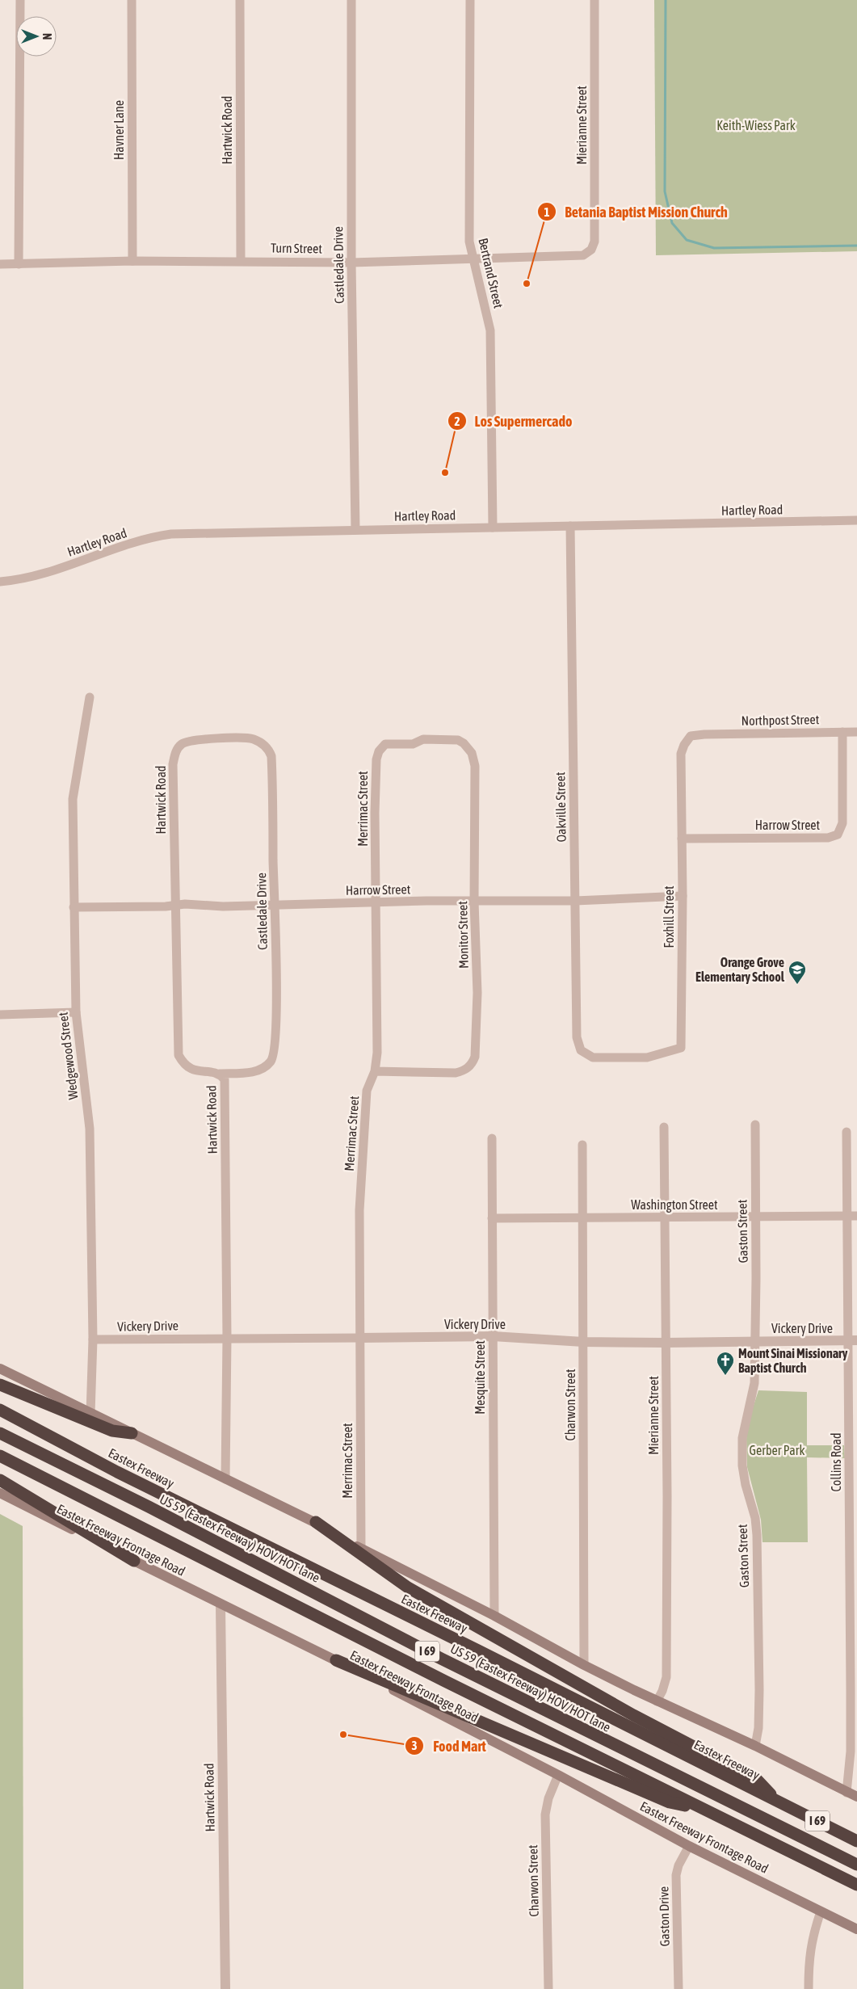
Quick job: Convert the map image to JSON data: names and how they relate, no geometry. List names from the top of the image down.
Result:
{
  "streets": {
    "highway": ["Eastex Freeway", "US 59 (Eastex Freeway) HOV/HOT lane", "I 69"],
    "main road": ["Eastex Freeway Frontage Road"],
    "street": [
      "Mierianne Street",
      "Havner Lane",
      "Hartwick Road",
      "Turn Street",
      "Castledale Drive",
      "Bertrand Street",
      "Hartley Road",
      "Northpost Street",
      "Oakville Street",
      "Merrimac Street",
      "Harrow Street",
      "Foxhill Street",
      "Monitor Street",
      "Wedgewood Street",
      "Washington Street",
      "Gaston Street",
      "Vickery Drive",
      "Mesquite Street",
      "Charwon Street",
      "Collins Road",
      "Gaston Drive"
    ]
  },
  "crossings": [
    ["Mierianne Street", "Turn Street"],
    ["Mierianne Street", "Washington Street"],
    ["Mierianne Street", "Vickery Drive"],
    ["Havner Lane", "Turn Street"],
    ["Hartwick Road", "Turn Street"],
    ["Hartwick Road", "Castledale Drive"],
    ["Hartwick Road", "Harrow Street"],
    ["Hartwick Road", "Vickery Drive"],
    ["Hartwick Road", "Eastex Freeway Frontage Road"],
    ["Turn Street", "Castledale Drive"],
    ["Turn Street", "Bertrand Street"],
    ["Castledale Drive", "Hartley Road"],
    ["Castledale Drive", "Harrow Street"],
    ["Bertrand Street", "Hartley Road"],
    ["Hartley Road", "Oakville Street"],
    ["Northpost Street", "Harrow Street"],
    ["Northpost Street", "Foxhill Street"],
    ["Oakville Street", "Harrow Street"],
    ["Oakville Street", "Foxhill Street"],
    ["Merrimac Street", "Harrow Street"],
    ["Merrimac Street", "Monitor Street"],
    ["Merrimac Street", "Vickery Drive"],
    ["Harrow Street", "Foxhill Street"],
    ["Harrow Street", "Monitor Street"],
    ["Harrow Street", "Wedgewood Street"],
    ["Wedgewood Street", "Vickery Drive"],
    ["Washington Street", "Gaston Street"],
    ["Washington Street", "Mesquite Street"],
    ["Washington Street", "Charwon Street"],
    ["Washington Street", "Collins Road"],
    ["Gaston Street", "Vickery Drive"],
    ["Vickery Drive", "Mesquite Street"],
    ["Vickery Drive", "Charwon Street"],
    ["Vickery Drive", "Collins Road"],
    ["Charwon Street", "Eastex Freeway Frontage Road"],
    ["Eastex Freeway Frontage Road", "Gaston Drive"]
  ],
  "parks": ["Keith-Wiess Park", "Gerber Park"],
  "places": {
    "other": ["Betania Baptist Mission Church", "Los Supermercado", "Food Mart"],
    "school or university": ["Orange Grove Elementary School"],
    "church": ["Mount Sinai Missionary Baptist Church"]
  },
  "north": "right"
}
